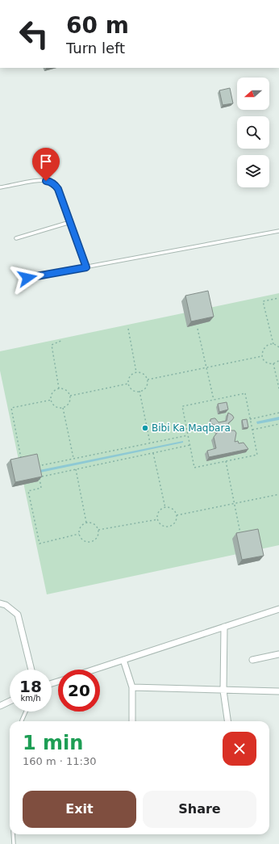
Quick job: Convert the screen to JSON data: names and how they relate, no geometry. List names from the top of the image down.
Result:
{
  "places": ["Bibi Ka Maqbara"],
  "north": "left",
  "page": {
    "turn": ["60 m", "Turn left"],
    "speed": "18 km/h",
    "limit": "20",
    "heading": ["1 min", "160 m · 11:30"],
    "buttons": ["Exit", "Share"]
  }
}
